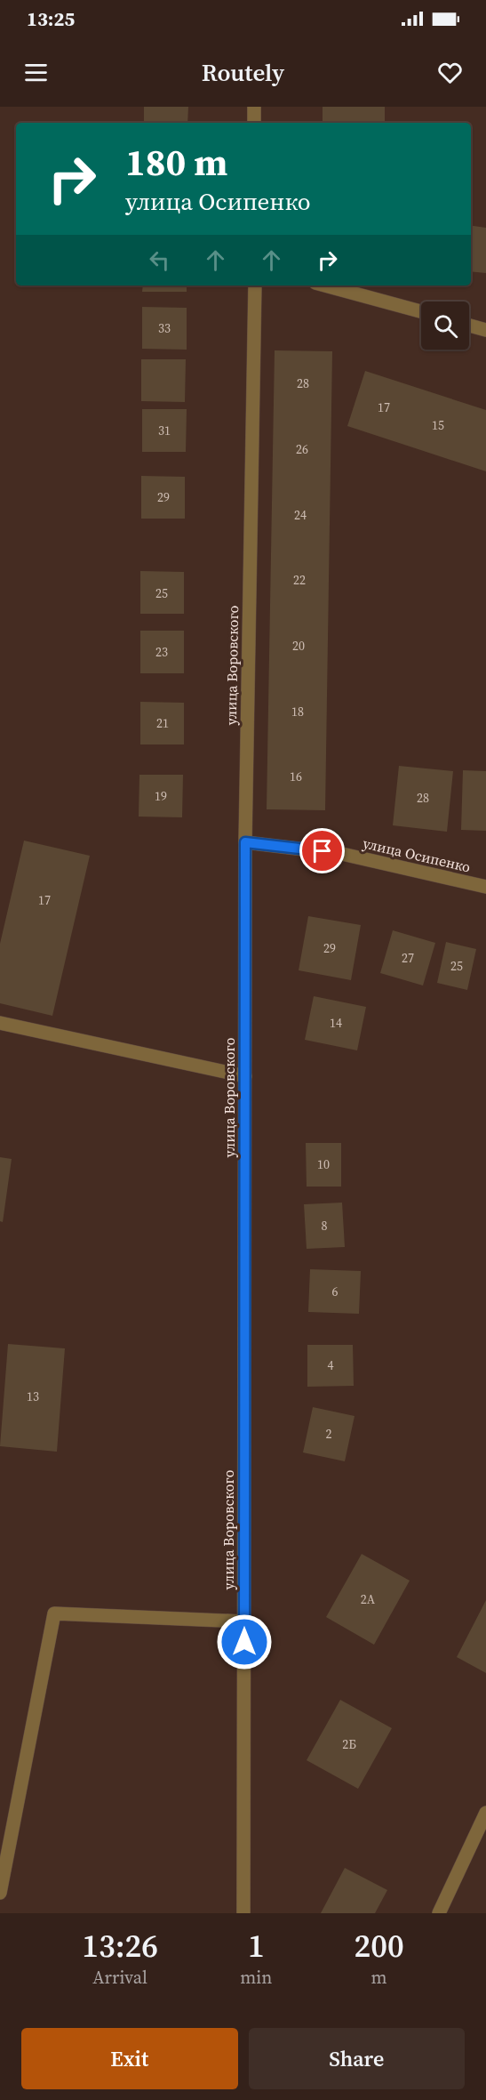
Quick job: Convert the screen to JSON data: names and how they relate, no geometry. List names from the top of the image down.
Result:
{
  "streets": {
    "street": ["улица Воровского", "улица Осипенко"]
  },
  "crossings": [
    ["улица Воровского", "улица Осипенко"]
  ],
  "house_numbers": [
    "33",
    "28",
    "17",
    "15",
    "31",
    "26",
    "29",
    "24",
    "22",
    "25",
    "20",
    "23",
    "18",
    "21",
    "16",
    "19",
    "28",
    "17",
    "29",
    "27",
    "25",
    "14",
    "10",
    "8",
    "6",
    "4",
    "13",
    "2",
    "2А",
    "2Б"
  ],
  "page": {
    "status": "13:25",
    "header": "Routely",
    "turn": ["180 m", "улица Осипенко"],
    "eta": [
      "13:26",
      "Arrival",
      "1",
      "min",
      "200",
      "m"
    ],
    "buttons": ["Exit", "Share"]
  }
}
